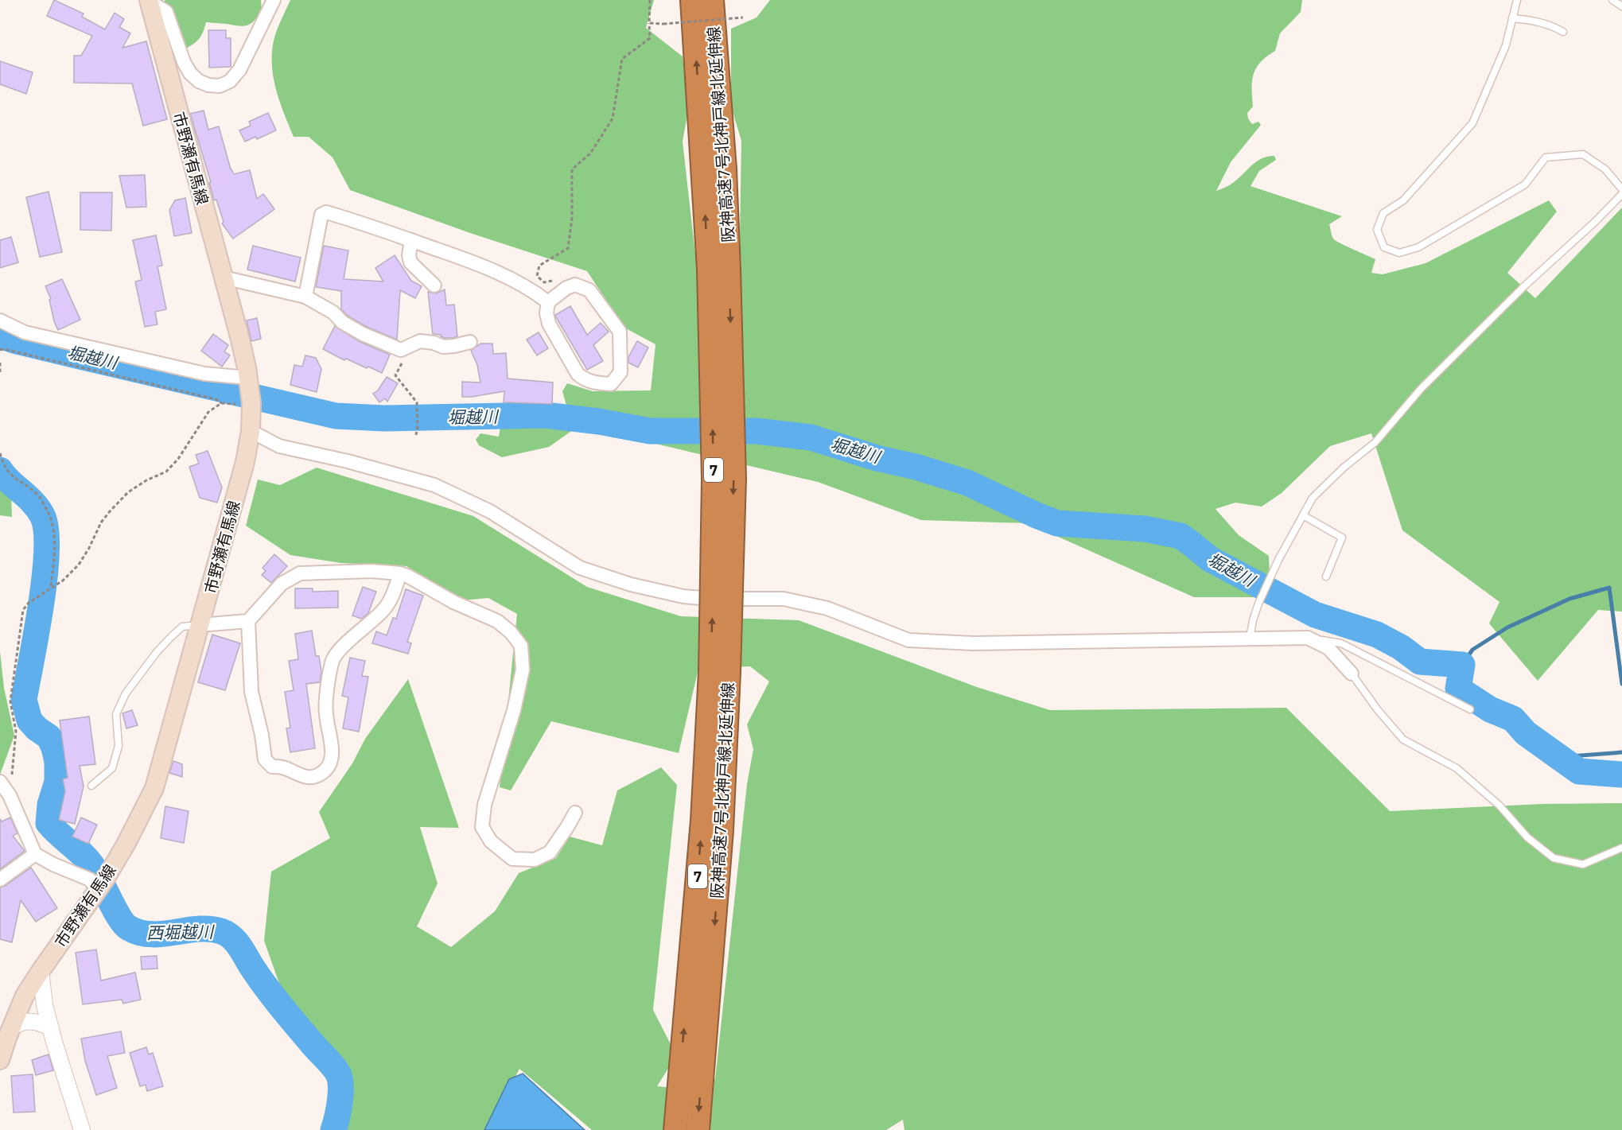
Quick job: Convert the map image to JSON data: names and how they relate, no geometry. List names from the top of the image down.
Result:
{
  "streets": {
    "highway": ["阪神高速7号北神戸線北延伸線", "7"],
    "main road": ["市野瀬有馬線"]
  },
  "crossings": [
    ["阪神高速7号北神戸線北延伸線", "7"]
  ],
  "water": ["堀越川", "西堀越川"]
}
